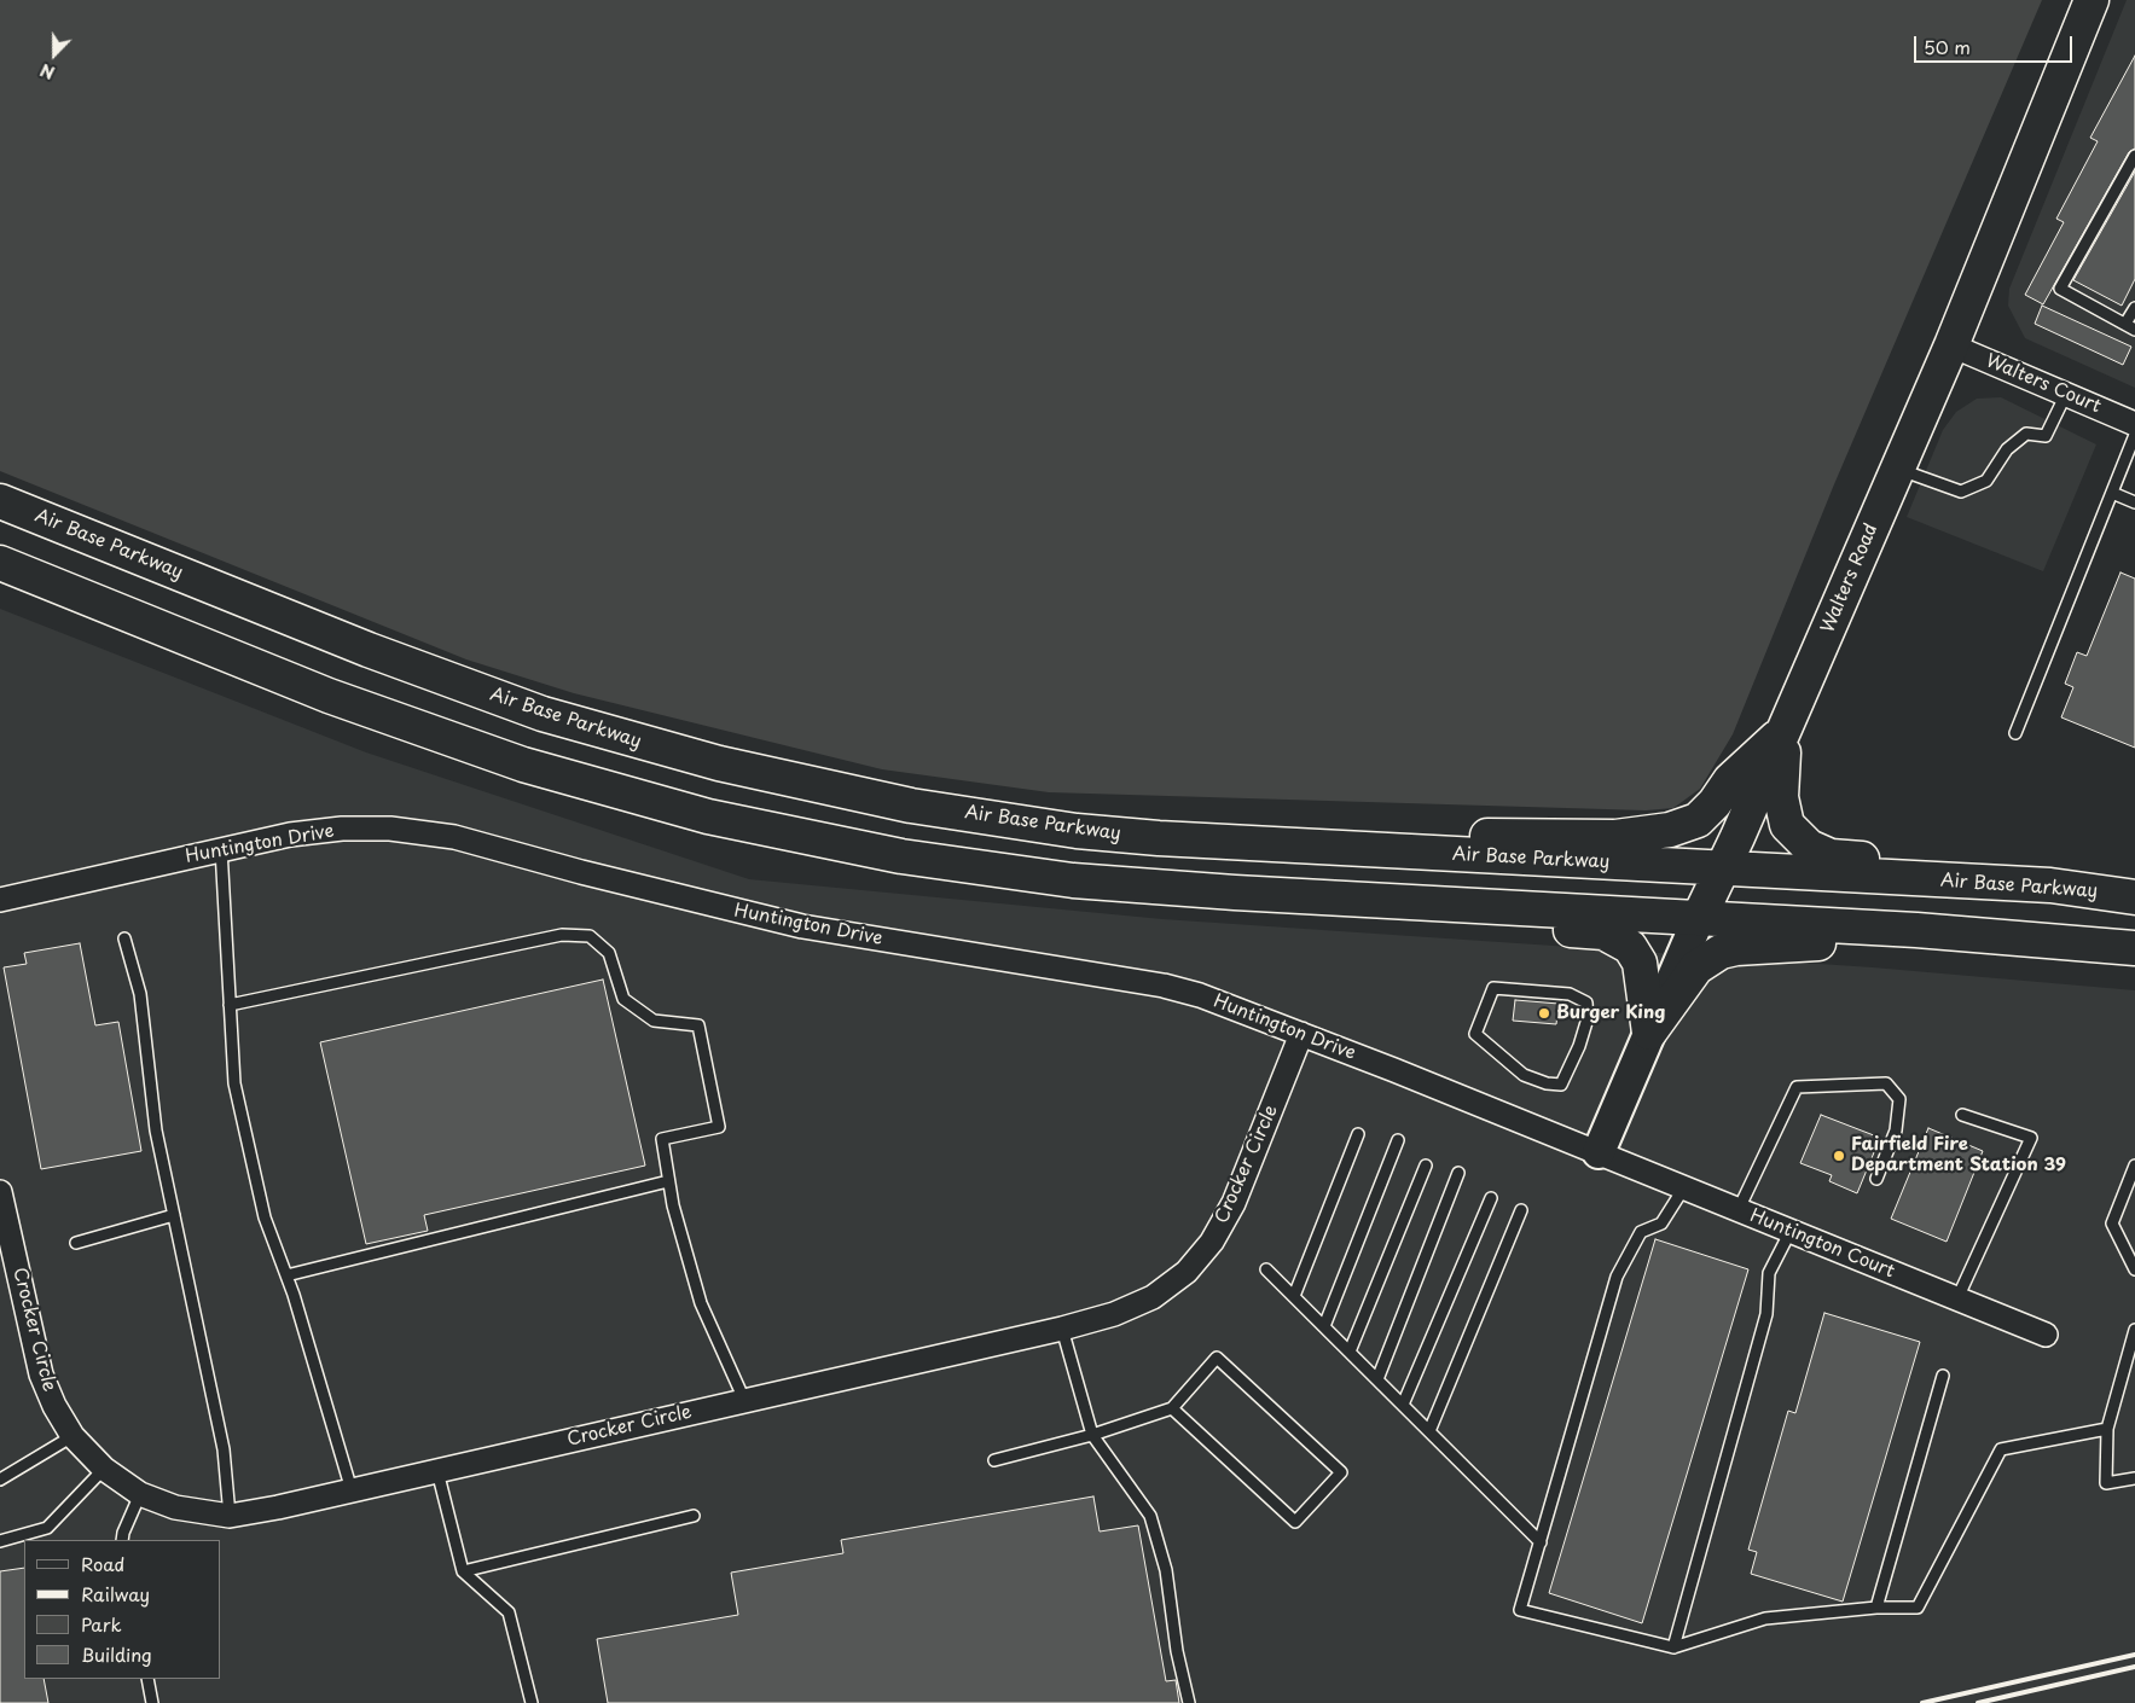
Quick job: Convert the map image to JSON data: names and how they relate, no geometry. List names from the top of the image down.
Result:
{
  "streets": {
    "main road": ["Air Base Parkway", "Walters Road"],
    "street": [
      "Walters Court",
      "Huntington Drive",
      "Crocker Circle",
      "Huntington Court"
    ]
  },
  "crossings": [
    ["Walters Court", "Walters Road"],
    ["Air Base Parkway", "Walters Road"],
    ["Walters Road", "Huntington Drive"],
    ["Walters Road", "Huntington Court"],
    ["Huntington Drive", "Crocker Circle"],
    ["Huntington Drive", "Huntington Court"]
  ],
  "places": ["Burger King", "Fairfield Fire Department Station 39"],
  "legend": [
    "Road",
    "Railway",
    "Park",
    "Building"
  ],
  "scale_bar": "50 m",
  "north": "bottom"
}
